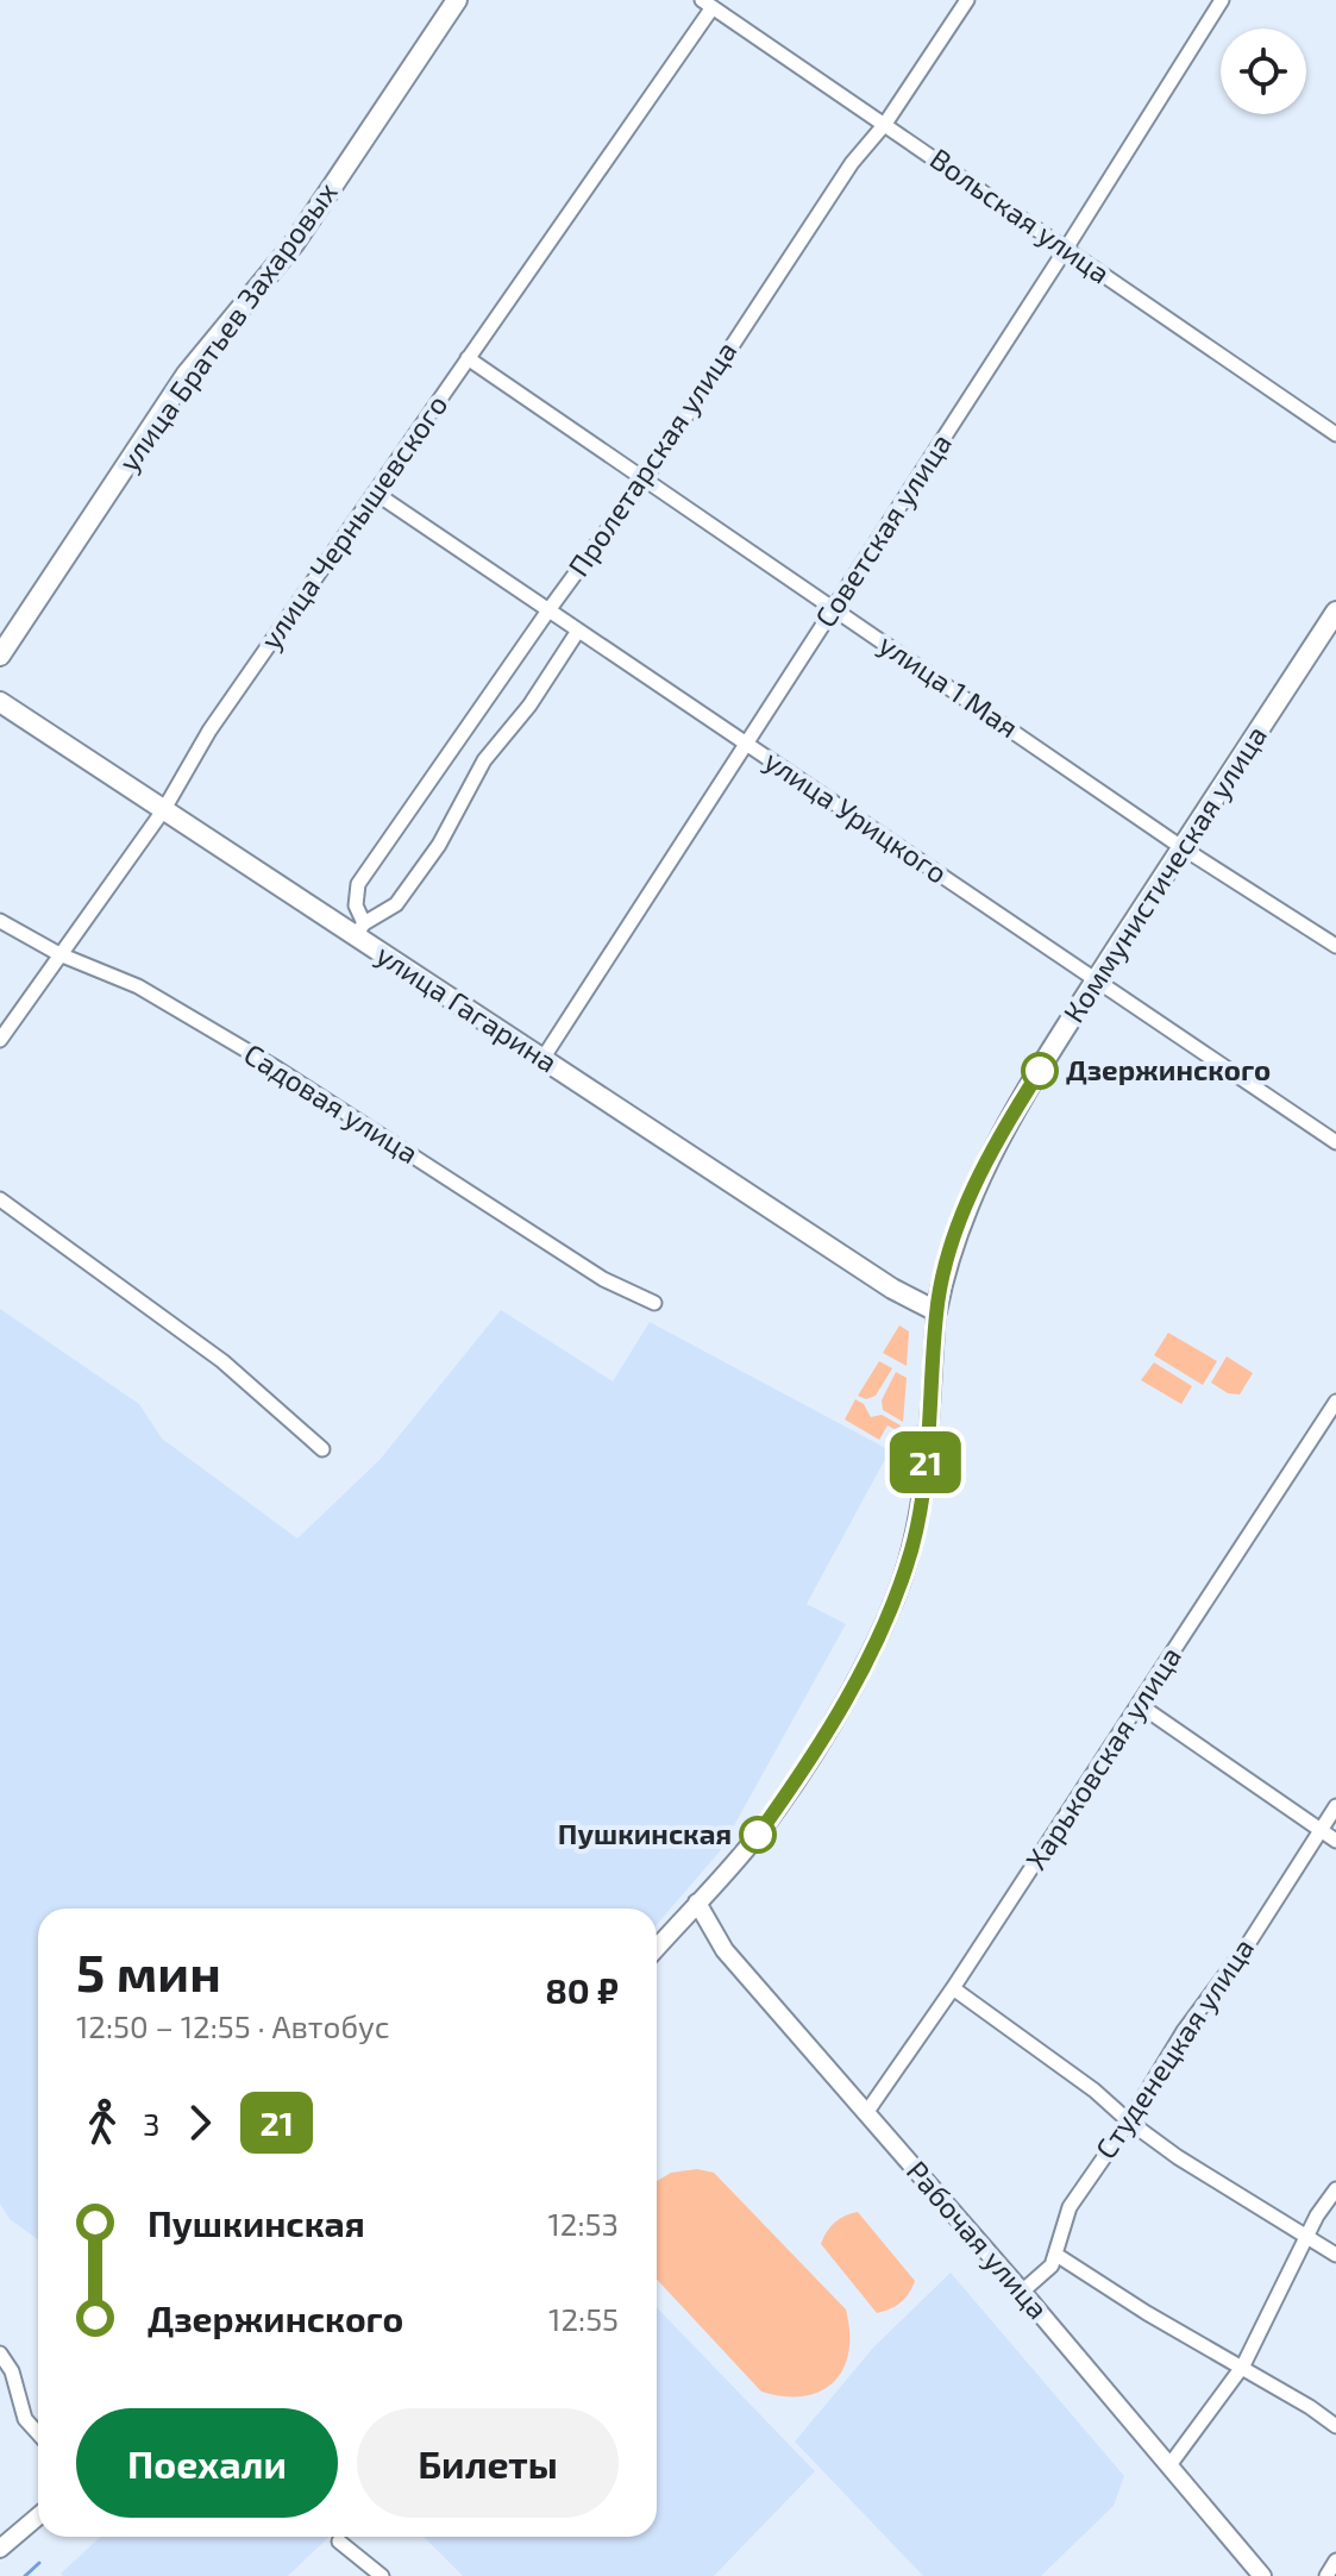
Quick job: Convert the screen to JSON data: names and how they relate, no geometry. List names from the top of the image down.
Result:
{
  "streets": {
    "main road": ["улица Братьев Захаровых", "Коммунистическая улица", "улица Гагарина"],
    "street": [
      "Вольская улица",
      "Пролетарская улица",
      "улица Чернышевского",
      "Советская улица",
      "улица 1 Мая",
      "улица Урицкого",
      "Садовая улица",
      "Харьковская улица",
      "Студенецкая улица",
      "Рабочая улица"
    ]
  },
  "crossings": [
    ["Вольская улица", "Пролетарская улица"],
    ["Вольская улица", "улица Чернышевского"],
    ["Вольская улица", "Советская улица"],
    ["Пролетарская улица", "улица 1 Мая"],
    ["Пролетарская улица", "улица Урицкого"],
    ["Пролетарская улица", "улица Гагарина"],
    ["улица Чернышевского", "улица 1 Мая"],
    ["улица Чернышевского", "улица Урицкого"],
    ["улица Чернышевского", "улица Гагарина"],
    ["улица Чернышевского", "Садовая улица"],
    ["Советская улица", "улица 1 Мая"],
    ["Советская улица", "улица Урицкого"],
    ["Советская улица", "улица Гагарина"],
    ["улица 1 Мая", "Коммунистическая улица"],
    ["улица Урицкого", "Коммунистическая улица"],
    ["Коммунистическая улица", "улица Гагарина"],
    ["Коммунистическая улица", "Рабочая улица"],
    ["Харьковская улица", "Рабочая улица"],
    ["Студенецкая улица", "Рабочая улица"]
  ],
  "places": ["Дзержинского", "Пушкинская"],
  "lines": ["bus line 21"],
  "page": {
    "on_map": "21",
    "heading": ["5 мин", "12:50 – 12:55 · Автобус", "80 ₽"],
    "legs": ["3", "21"],
    "list": [
      {
        "name": "Пушкинская",
        "value": "12:53"
      },
      {
        "name": "Дзержинского",
        "value": "12:55"
      }
    ],
    "buttons": ["Поехали", "Билеты"]
  }
}
